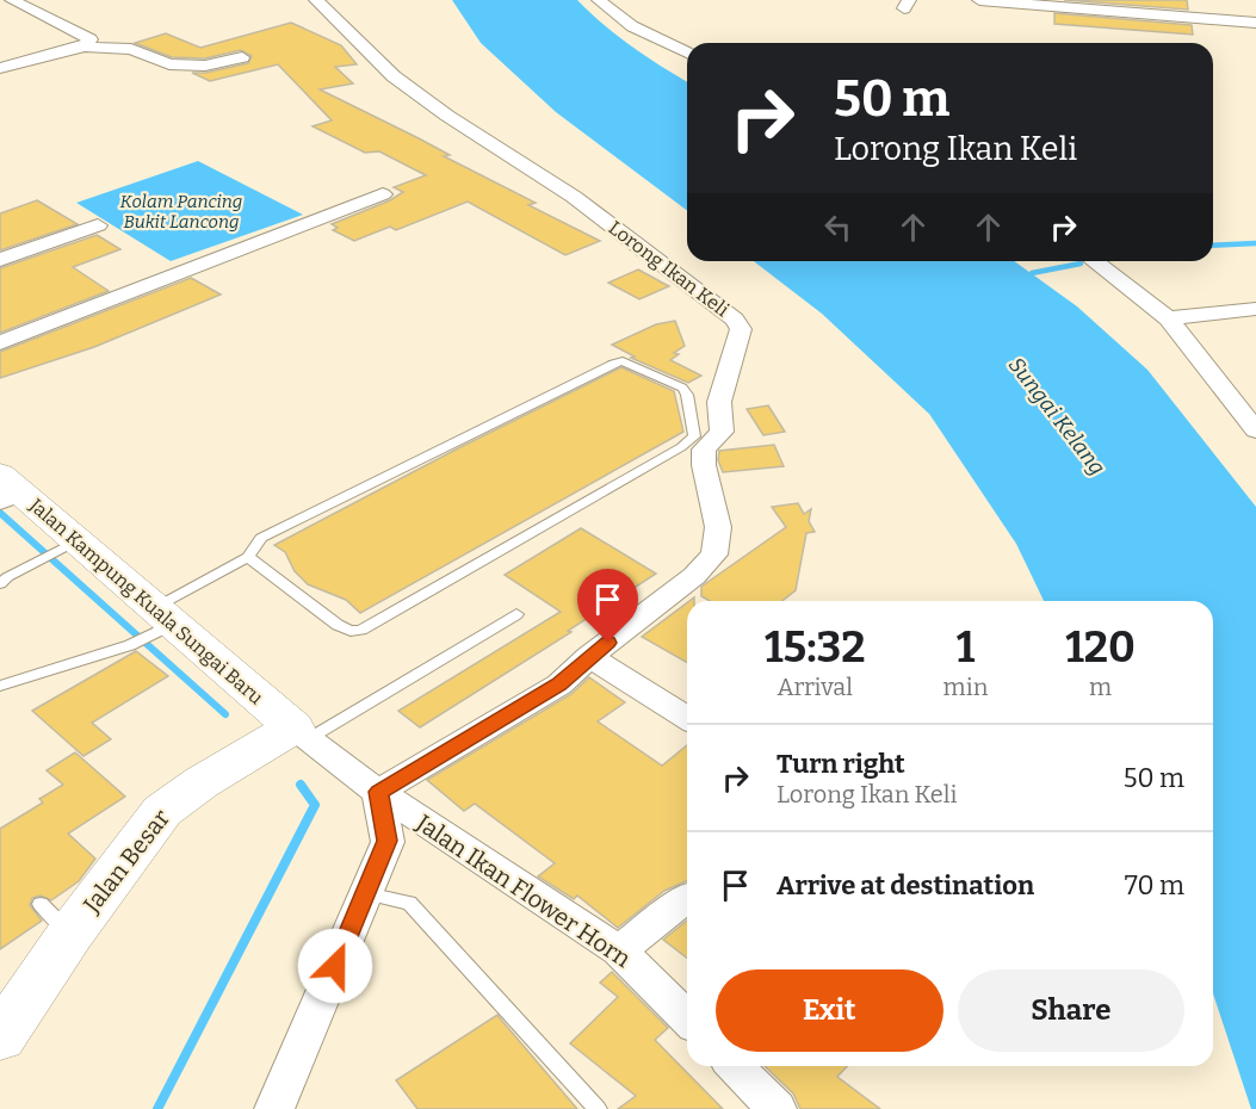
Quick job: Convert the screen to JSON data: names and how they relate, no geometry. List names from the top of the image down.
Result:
{
  "streets": {
    "street": [
      "Lorong Ikan Keli",
      "Jalan Kampung Kuala Sungai Baru",
      "Jalan Besar",
      "Jalan Ikan Flower Horn"
    ]
  },
  "crossings": [
    ["Lorong Ikan Keli", "Jalan Ikan Flower Horn"],
    ["Jalan Kampung Kuala Sungai Baru", "Jalan Besar"]
  ],
  "water": ["Kolam Pancing Bukit Lancong", "Sungai Kelang"],
  "page": {
    "turn": ["50 m", "Lorong Ikan Keli"],
    "eta": [
      "15:32",
      "Arrival",
      "1",
      "min",
      "120",
      "m"
    ],
    "list": [
      {
        "name": "Turn right",
        "note": "Lorong Ikan Keli",
        "value": "50 m"
      },
      {
        "name": "Arrive at destination",
        "value": "70 m"
      }
    ],
    "buttons": ["Exit", "Share"]
  }
}
